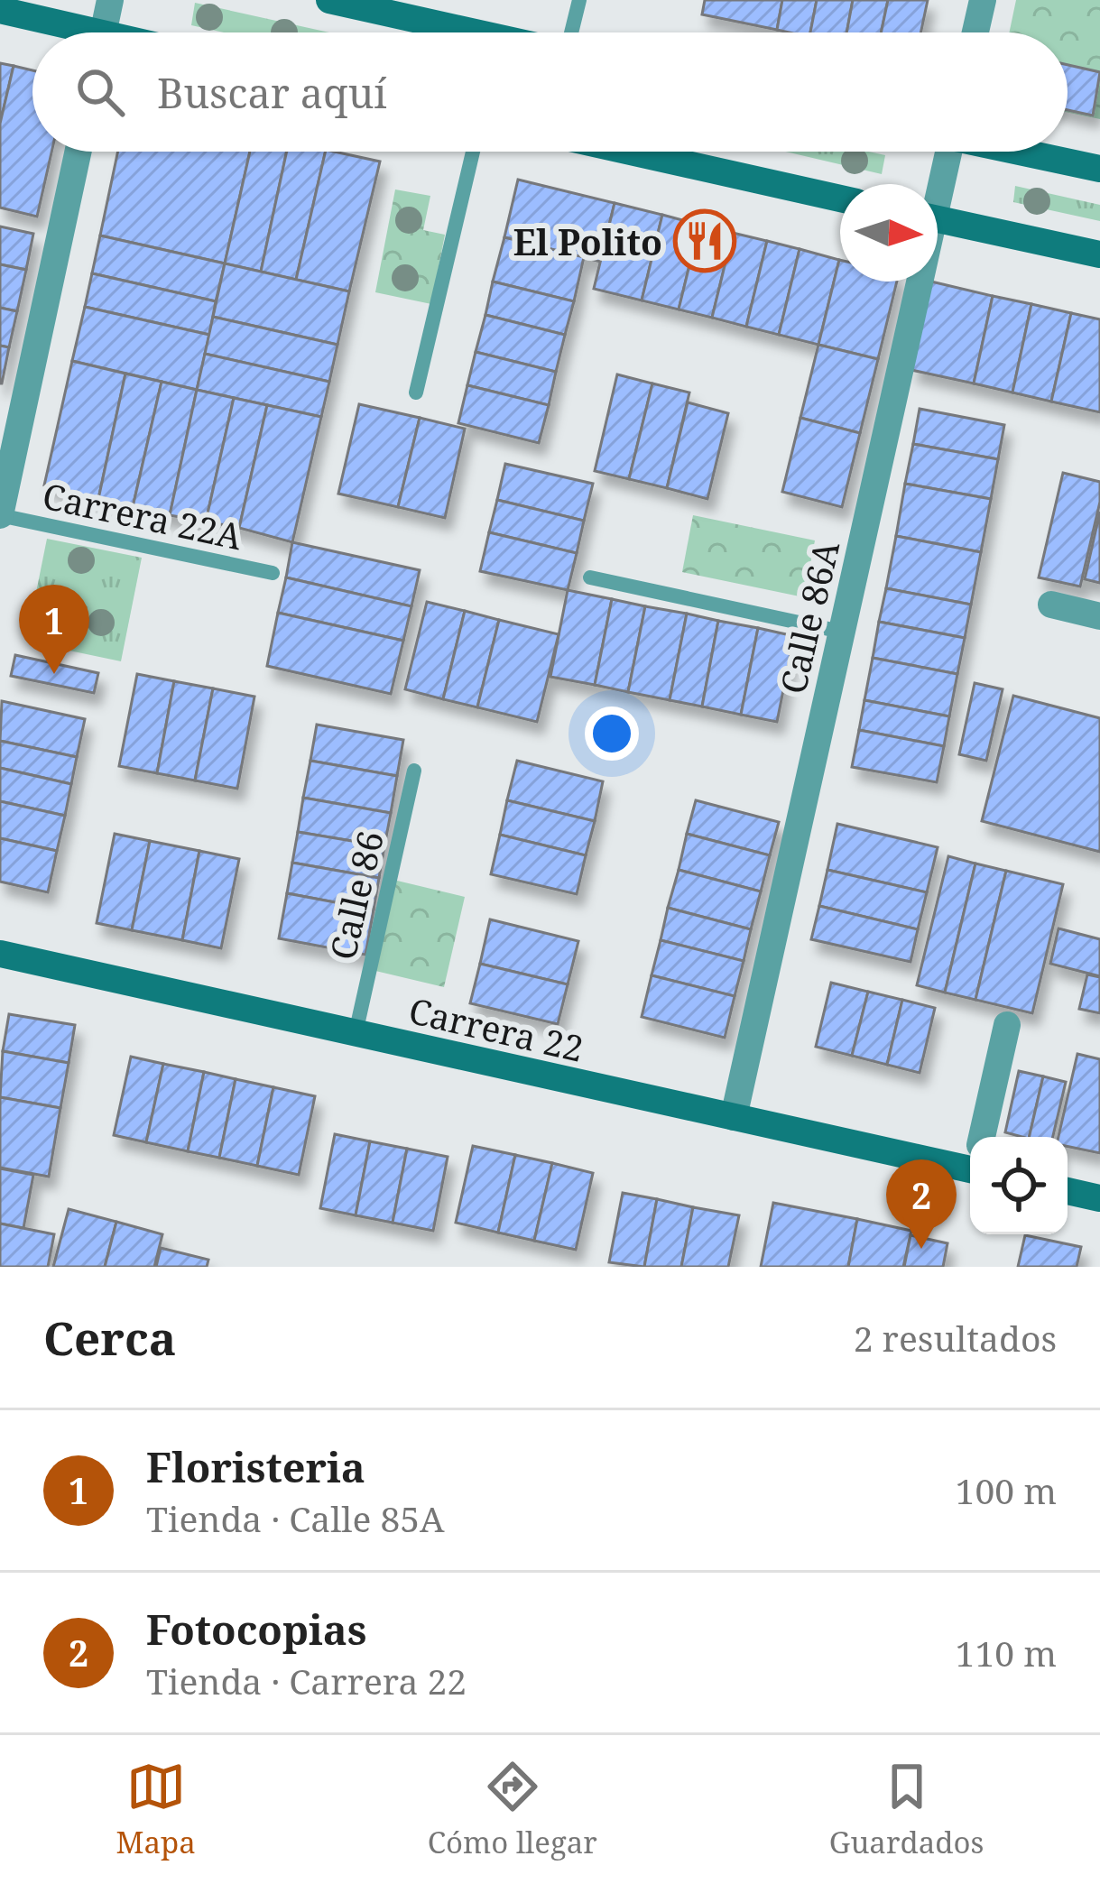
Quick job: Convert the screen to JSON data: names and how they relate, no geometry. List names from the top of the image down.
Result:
{
  "streets": {
    "main road": ["Carrera 22"],
    "street": ["Calle 86A"],
    "lane": ["Carrera 22A", "Calle 86"]
  },
  "crossings": [
    ["Calle 86A", "Carrera 22"],
    ["Calle 86", "Carrera 22"]
  ],
  "places": {
    "restaurant": ["El Polito"]
  },
  "north": "right",
  "page": {
    "search": "Buscar aquí",
    "pins": ["1", "2"],
    "heading": ["Cerca", "2 resultados"],
    "list": [
      {
        "mark": "1",
        "name": "Floristeria",
        "note": "Tienda · Calle 85A",
        "value": "100 m"
      },
      {
        "mark": "2",
        "name": "Fotocopias",
        "note": "Tienda · Carrera 22",
        "value": "110 m"
      }
    ],
    "nav": ["Mapa", "Cómo llegar", "Guardados"]
  }
}
